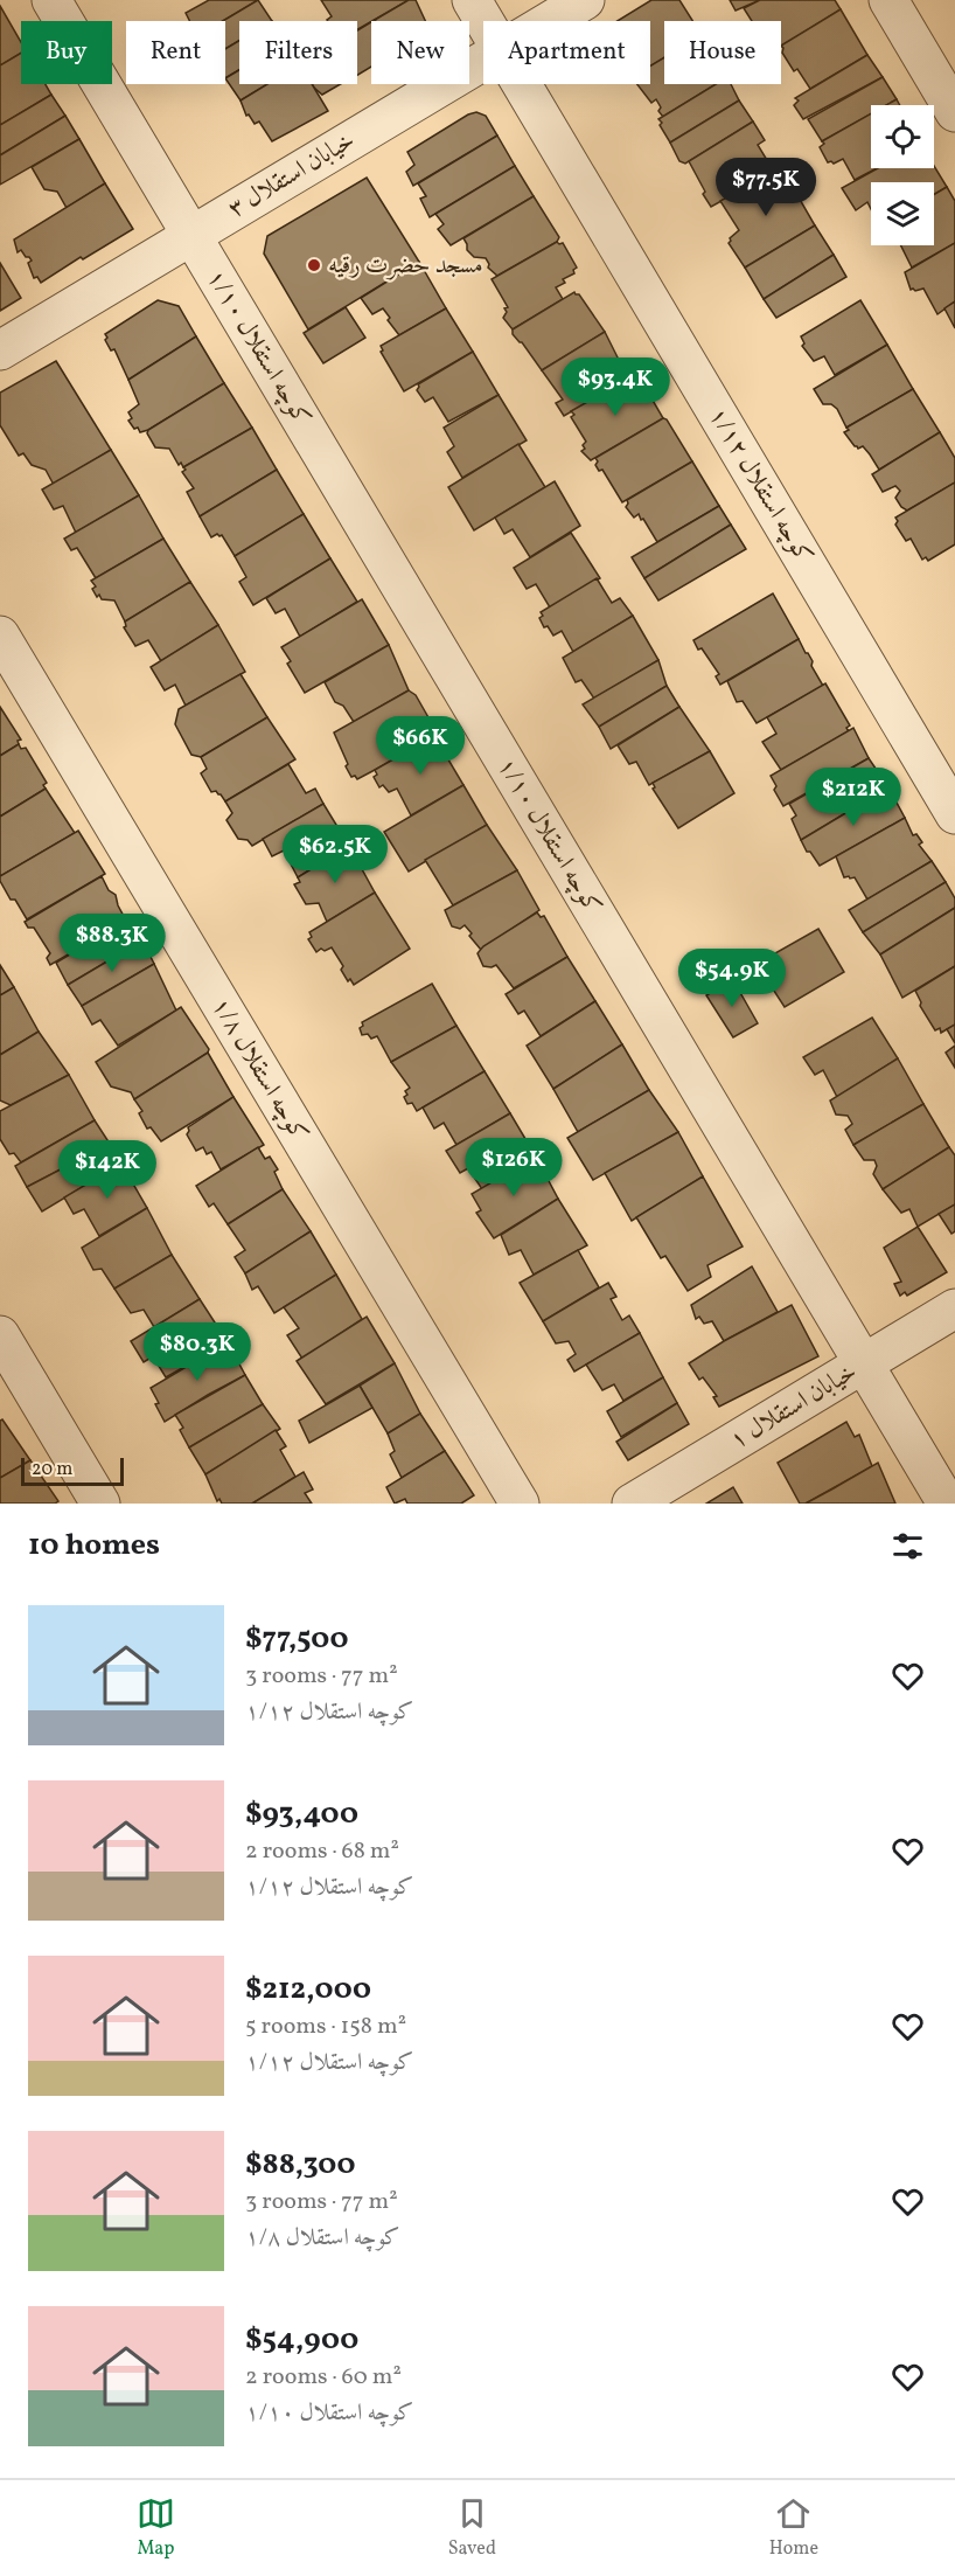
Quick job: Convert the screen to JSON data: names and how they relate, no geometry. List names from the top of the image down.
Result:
{
  "streets": {
    "street": [
      "خیابان استقلال ۳",
      "کوچه استقلال ۱/۱۰",
      "کوچه استقلال ۱/۱۲",
      "کوچه استقلال ۱/۸",
      "خیابان استقلال ۱"
    ]
  },
  "crossings": [
    ["خیابان استقلال ۳", "کوچه استقلال ۱/۱۰"],
    ["کوچه استقلال ۱/۱۰", "خیابان استقلال ۱"]
  ],
  "places": ["مسجد حضرت رقیه"],
  "scale_bar": "20 m",
  "page": {
    "chip": [
      "Buy",
      "Rent",
      "Filters",
      "New",
      "Apartment",
      "House"
    ],
    "price": [
      "$77.5K",
      "$93.4K",
      "$66K",
      "$212K",
      "$62.5K",
      "$88.3K",
      "$54.9K",
      "$126K",
      "$142K",
      "$80.3K"
    ],
    "scale": "20 m",
    "heading": "10 homes",
    "list": [
      {
        "name": "$77,500",
        "note": "3 rooms · 77 m² · کوچه استقلال ۱/۱۲"
      },
      {
        "name": "$93,400",
        "note": "2 rooms · 68 m² · کوچه استقلال ۱/۱۲"
      },
      {
        "name": "$212,000",
        "note": "5 rooms · 158 m² · کوچه استقلال ۱/۱۲"
      },
      {
        "name": "$88,300",
        "note": "3 rooms · 77 m² · کوچه استقلال ۱/۸"
      },
      {
        "name": "$54,900",
        "note": "2 rooms · 60 m² · کوچه استقلال ۱/۱۰"
      }
    ],
    "tabs": ["Map", "Saved", "Home"]
  }
}
